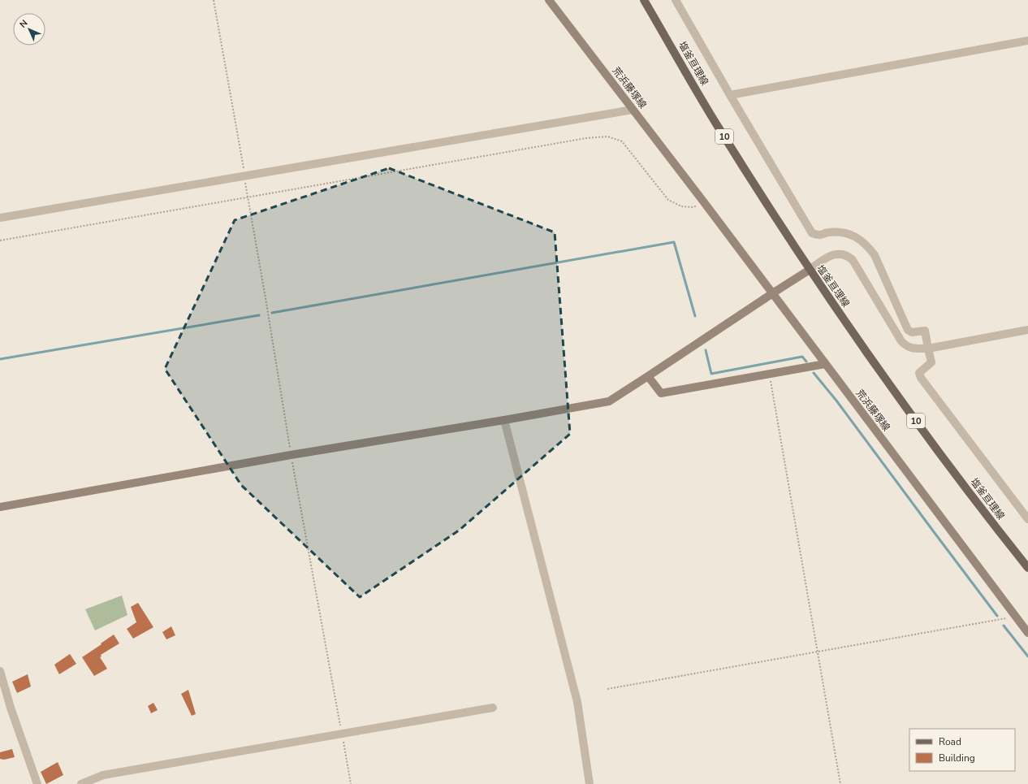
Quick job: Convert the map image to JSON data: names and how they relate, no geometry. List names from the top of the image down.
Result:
{
  "streets": {
    "main road": ["塩釜亘理線", "10"],
    "street": ["荒浜藤塚線"]
  },
  "legend": ["Road", "Building"],
  "north": "top left"
}
